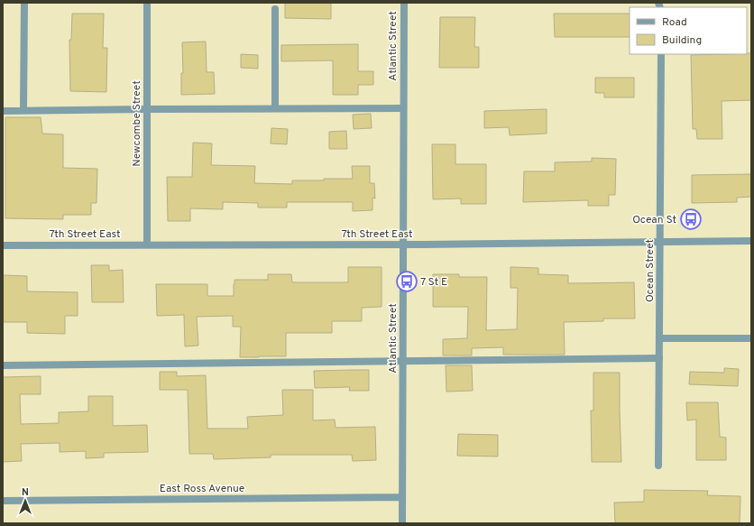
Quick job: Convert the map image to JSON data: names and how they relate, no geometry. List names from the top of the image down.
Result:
{
  "streets": {
    "street": [
      "Atlantic Street",
      "Newcombe Street",
      "7th Street East",
      "Ocean Street",
      "East Ross Avenue"
    ]
  },
  "crossings": [
    ["Atlantic Street", "7th Street East"],
    ["Atlantic Street", "East Ross Avenue"],
    ["Newcombe Street", "7th Street East"],
    ["7th Street East", "Ocean Street"]
  ],
  "places": {
    "bus stop": ["Ocean St", "7 St E"]
  },
  "legend": ["Road", "Building"],
  "north": "top"
}
